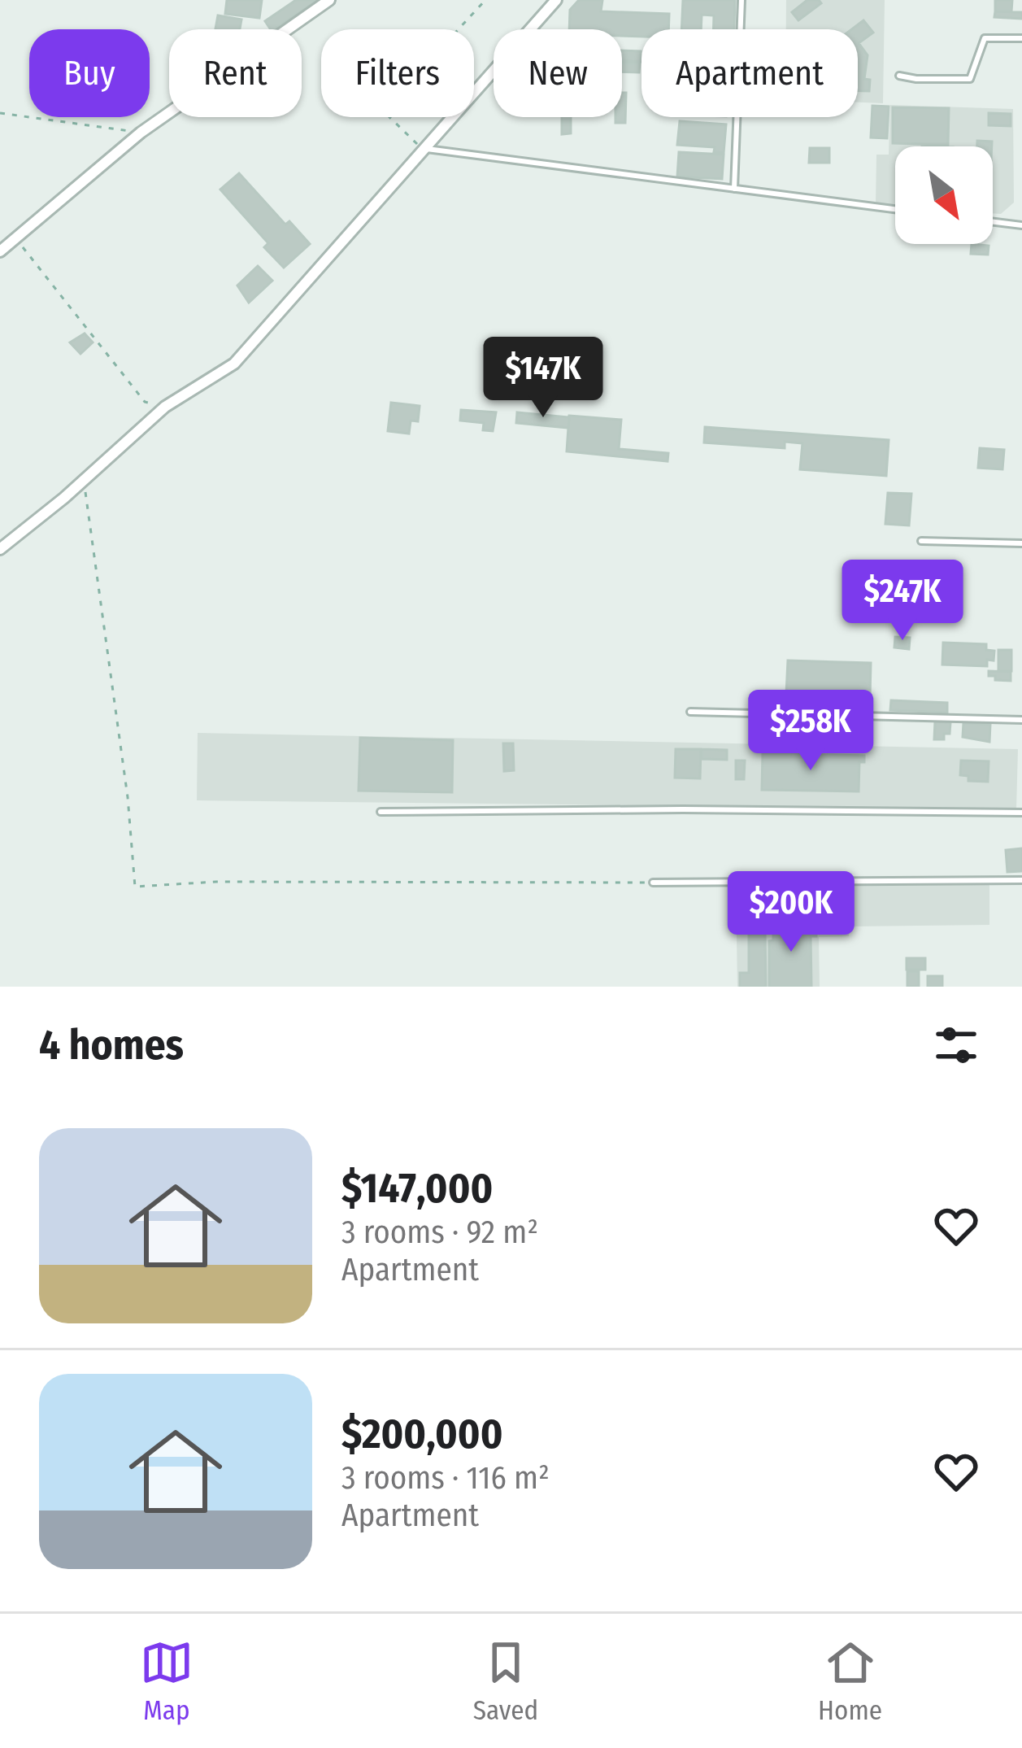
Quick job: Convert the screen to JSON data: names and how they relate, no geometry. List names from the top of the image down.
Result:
{
  "north": "bottom right",
  "page": {
    "chip": [
      "Buy",
      "Rent",
      "Filters",
      "New",
      "Apartment"
    ],
    "price": [
      "$147K",
      "$247K",
      "$258K",
      "$200K"
    ],
    "heading": "4 homes",
    "list": [
      {
        "name": "$147,000",
        "note": "3 rooms · 92 m² · Apartment"
      },
      {
        "name": "$200,000",
        "note": "3 rooms · 116 m² · Apartment"
      }
    ],
    "tabs": ["Map", "Saved", "Home"]
  }
}
